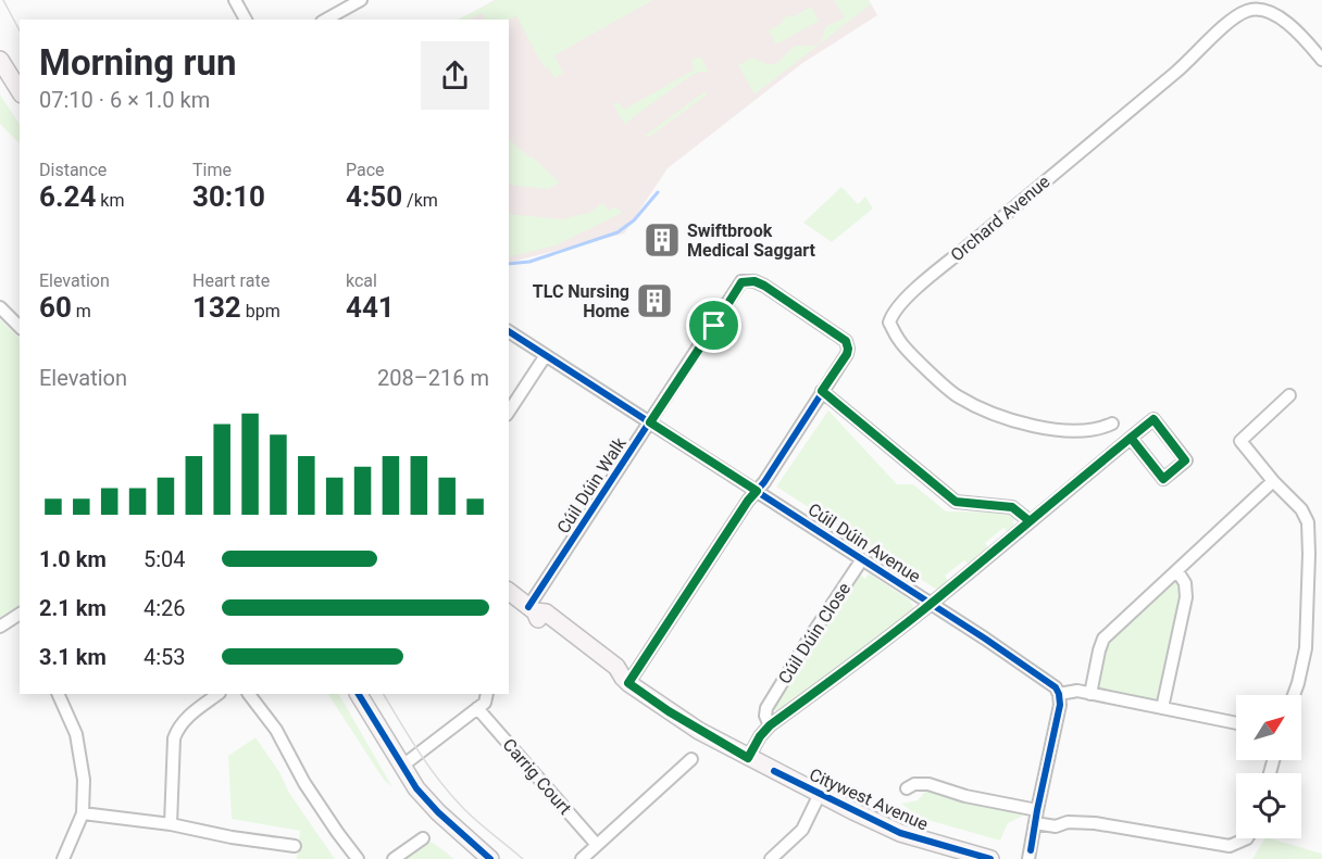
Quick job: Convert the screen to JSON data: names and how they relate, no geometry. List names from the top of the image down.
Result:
{
  "streets": {
    "street": [
      "Orchard Avenue",
      "Cúil Dúin Walk",
      "Cúil Dúin Avenue",
      "Cúil Dúin Close",
      "Carrig Court",
      "Citywest Avenue"
    ]
  },
  "crossings": [
    ["Cúil Dúin Walk", "Cúil Dúin Avenue"],
    ["Cúil Dúin Walk", "Citywest Avenue"],
    ["Cúil Dúin Avenue", "Cúil Dúin Close"]
  ],
  "places": {
    "building": ["Swiftbrook Medical Saggart", "TLC Nursing Home"]
  },
  "north": "top right",
  "page": {
    "heading": ["Morning run", "07:10 · 6 × 1.0 km"],
    "stats": [
      ["Distance", "6.24 km"],
      ["Time", "30:10"],
      ["Pace", "4:50 /km"],
      ["Elevation", "60 m"],
      ["Heart rate", "132 bpm"],
      ["kcal", "441"]
    ],
    "chart": ["Elevation", "208–216 m"],
    "list": [
      {
        "name": "1.0 km",
        "note": "5:04"
      },
      {
        "name": "2.1 km",
        "note": "4:26"
      },
      {
        "name": "3.1 km",
        "note": "4:53"
      }
    ]
  }
}
